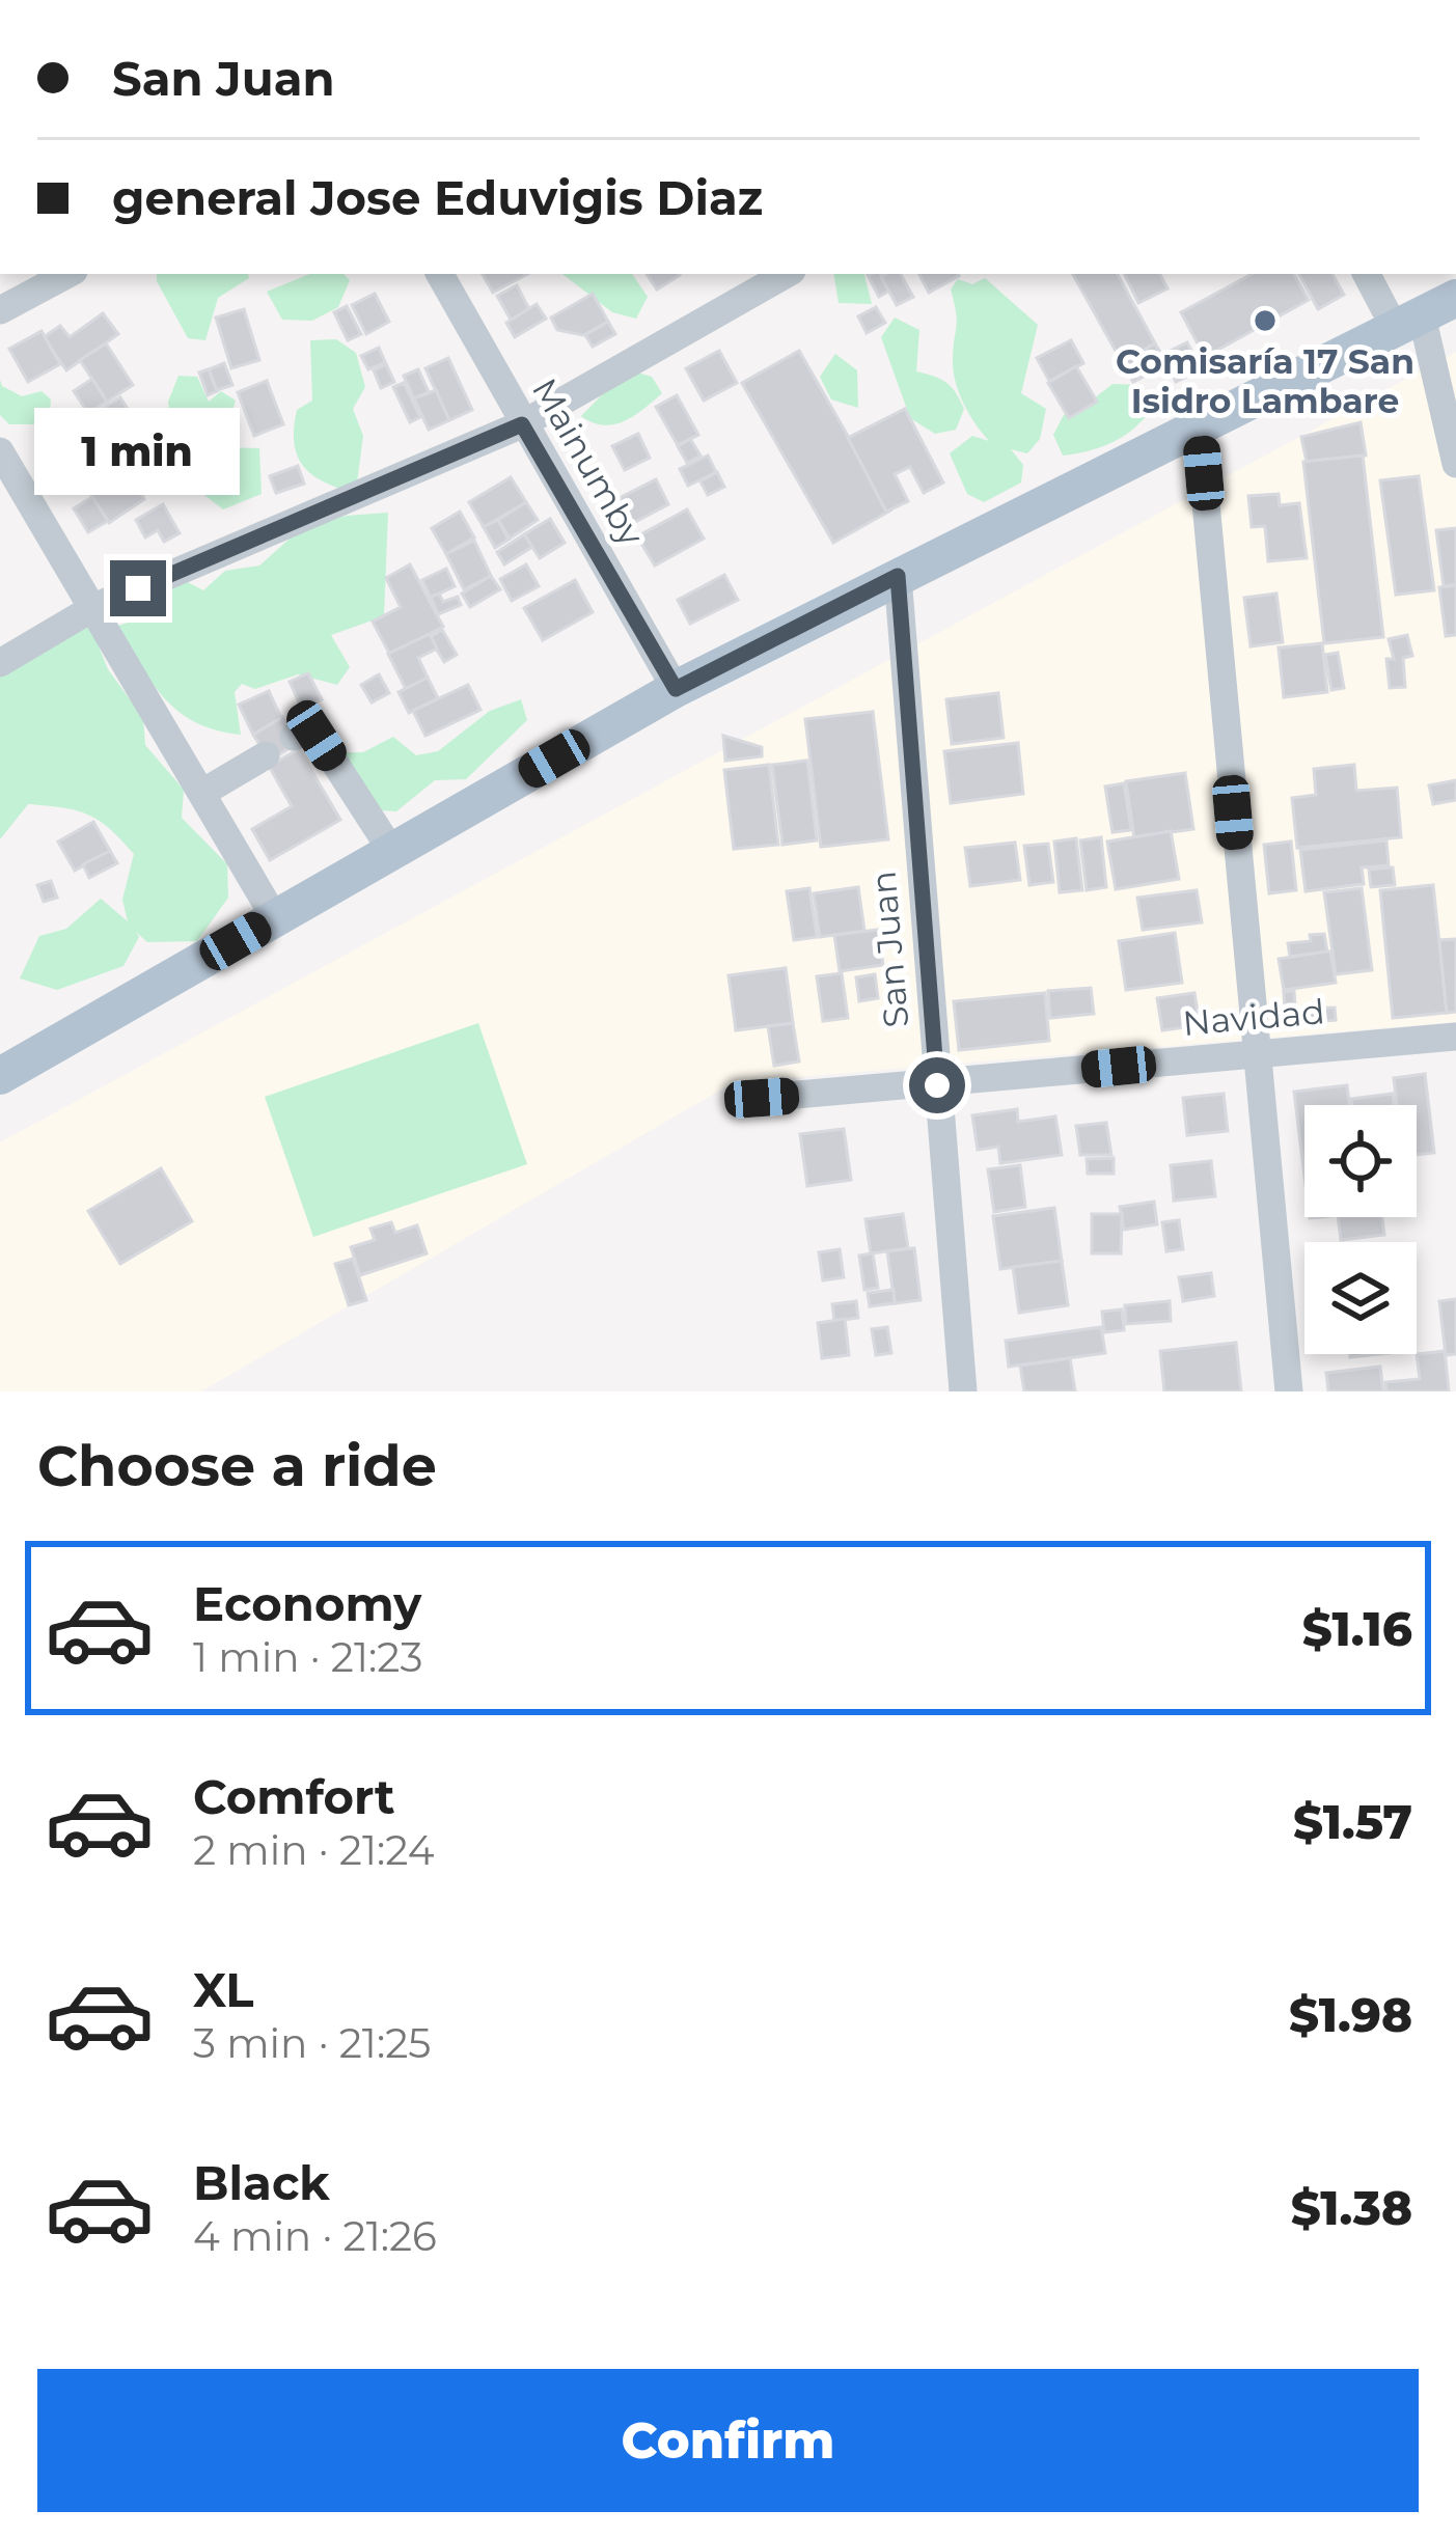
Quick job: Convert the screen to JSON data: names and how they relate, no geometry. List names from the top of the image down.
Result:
{
  "streets": {
    "street": ["Mainumby", "San Juan", "Navidad"]
  },
  "crossings": [
    ["San Juan", "Navidad"]
  ],
  "places": ["Comisaría 17 San Isidro Lambare"],
  "page": {
    "banner": ["San Juan", "general Jose Eduvigis Diaz"],
    "bubble": "1 min",
    "heading": "Choose a ride",
    "list": [
      {
        "name": "Economy",
        "note": "1 min · 21:23",
        "value": "$1.16"
      },
      {
        "name": "Comfort",
        "note": "2 min · 21:24",
        "value": "$1.57"
      },
      {
        "name": "XL",
        "note": "3 min · 21:25",
        "value": "$1.98"
      },
      {
        "name": "Black",
        "note": "4 min · 21:26",
        "value": "$1.38"
      }
    ],
    "buttons": "Confirm"
  }
}
